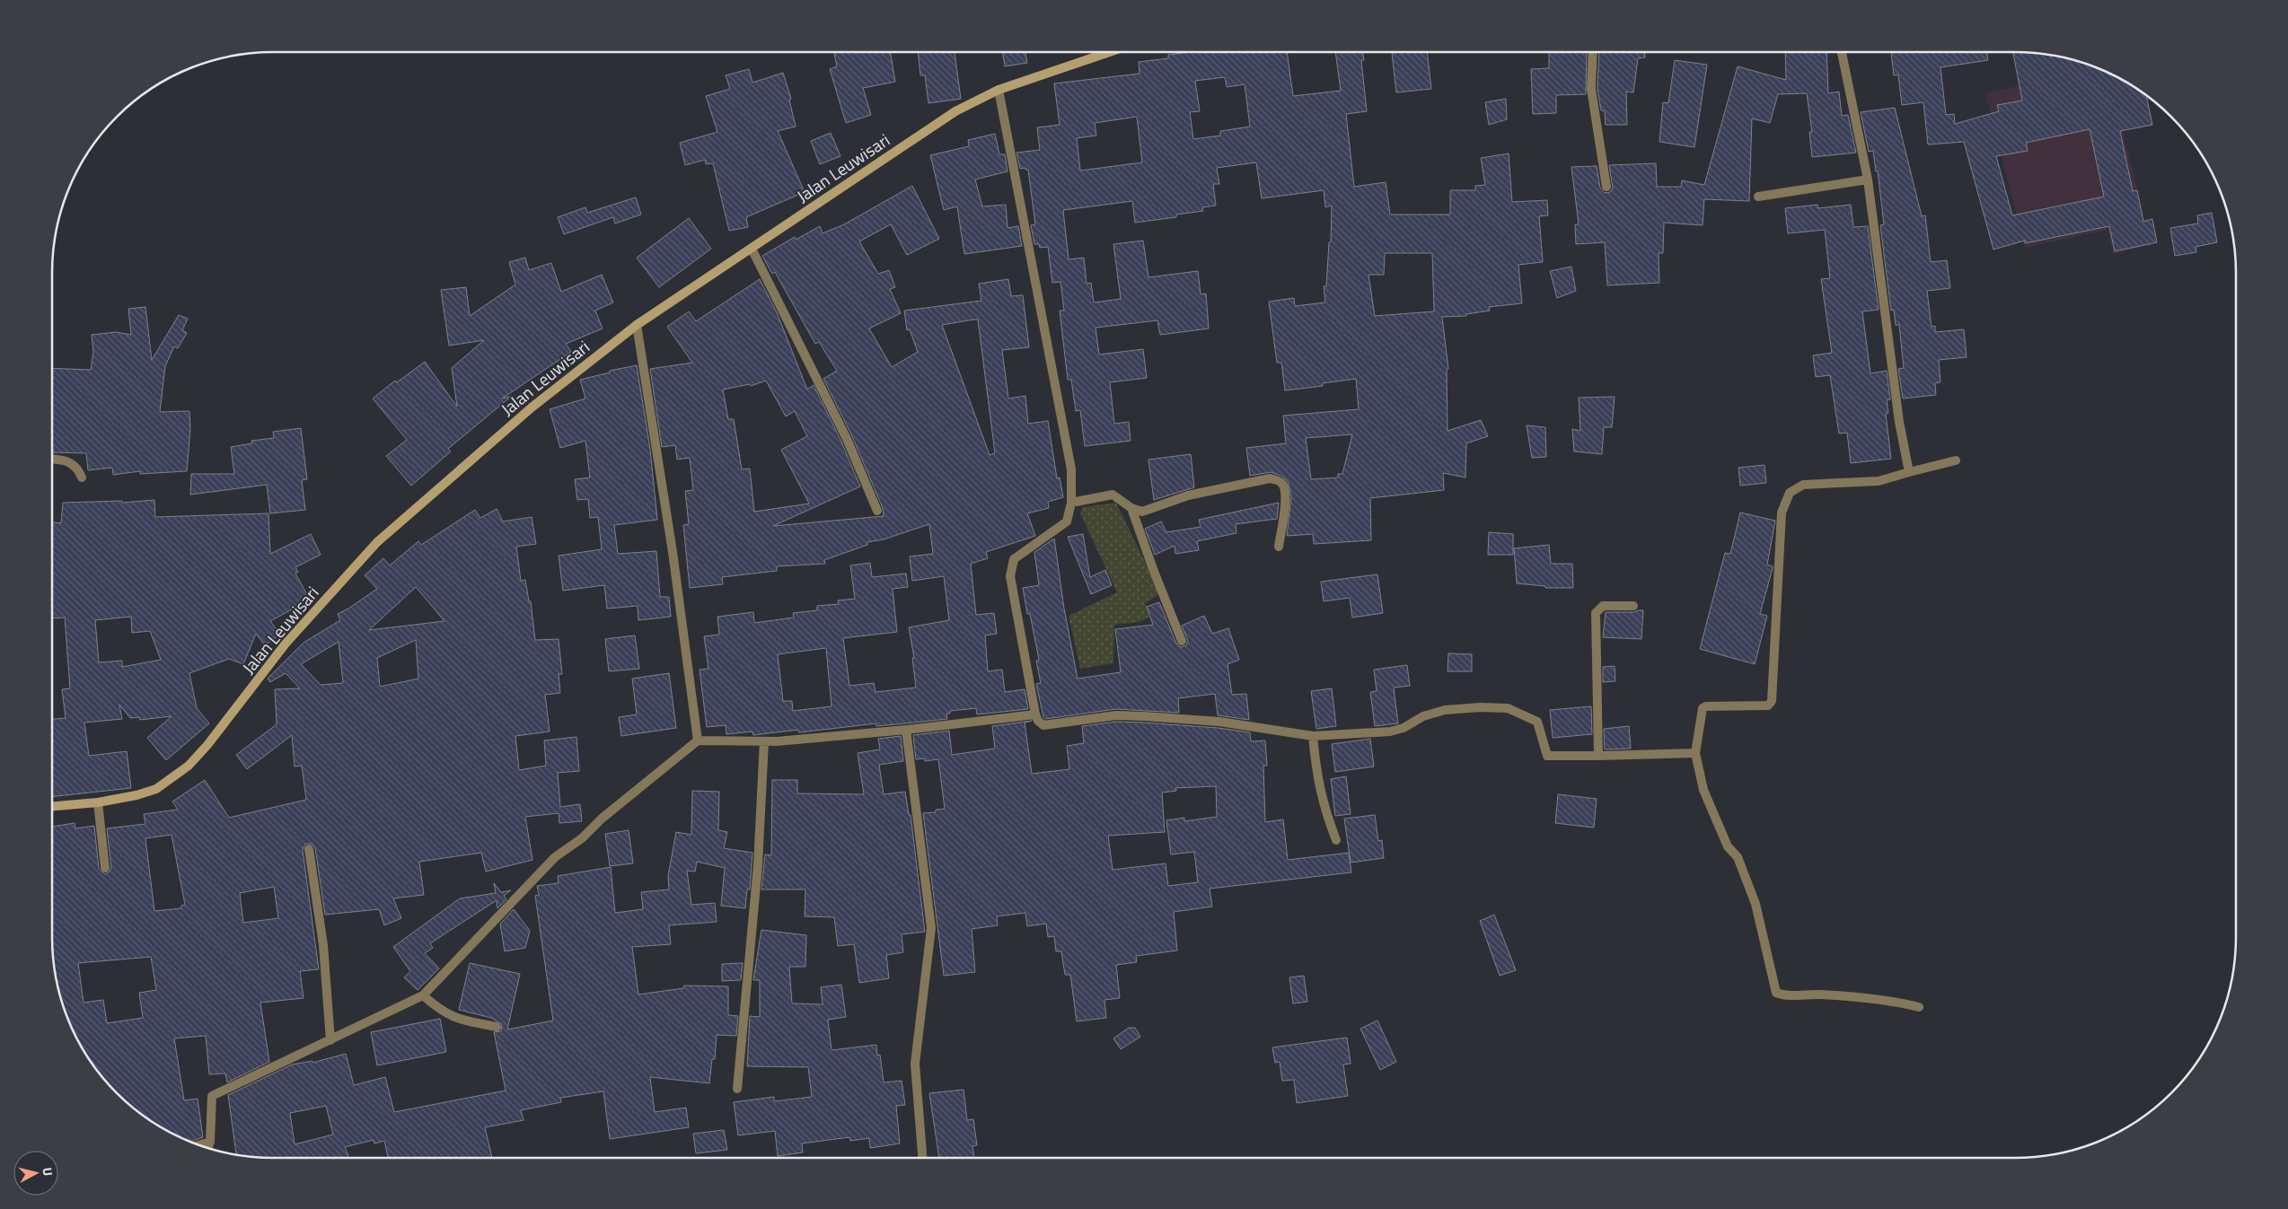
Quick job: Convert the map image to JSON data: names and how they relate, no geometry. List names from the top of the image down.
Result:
{
  "streets": {
    "main road": ["Jalan Leuwisari"]
  },
  "north": "right"
}
